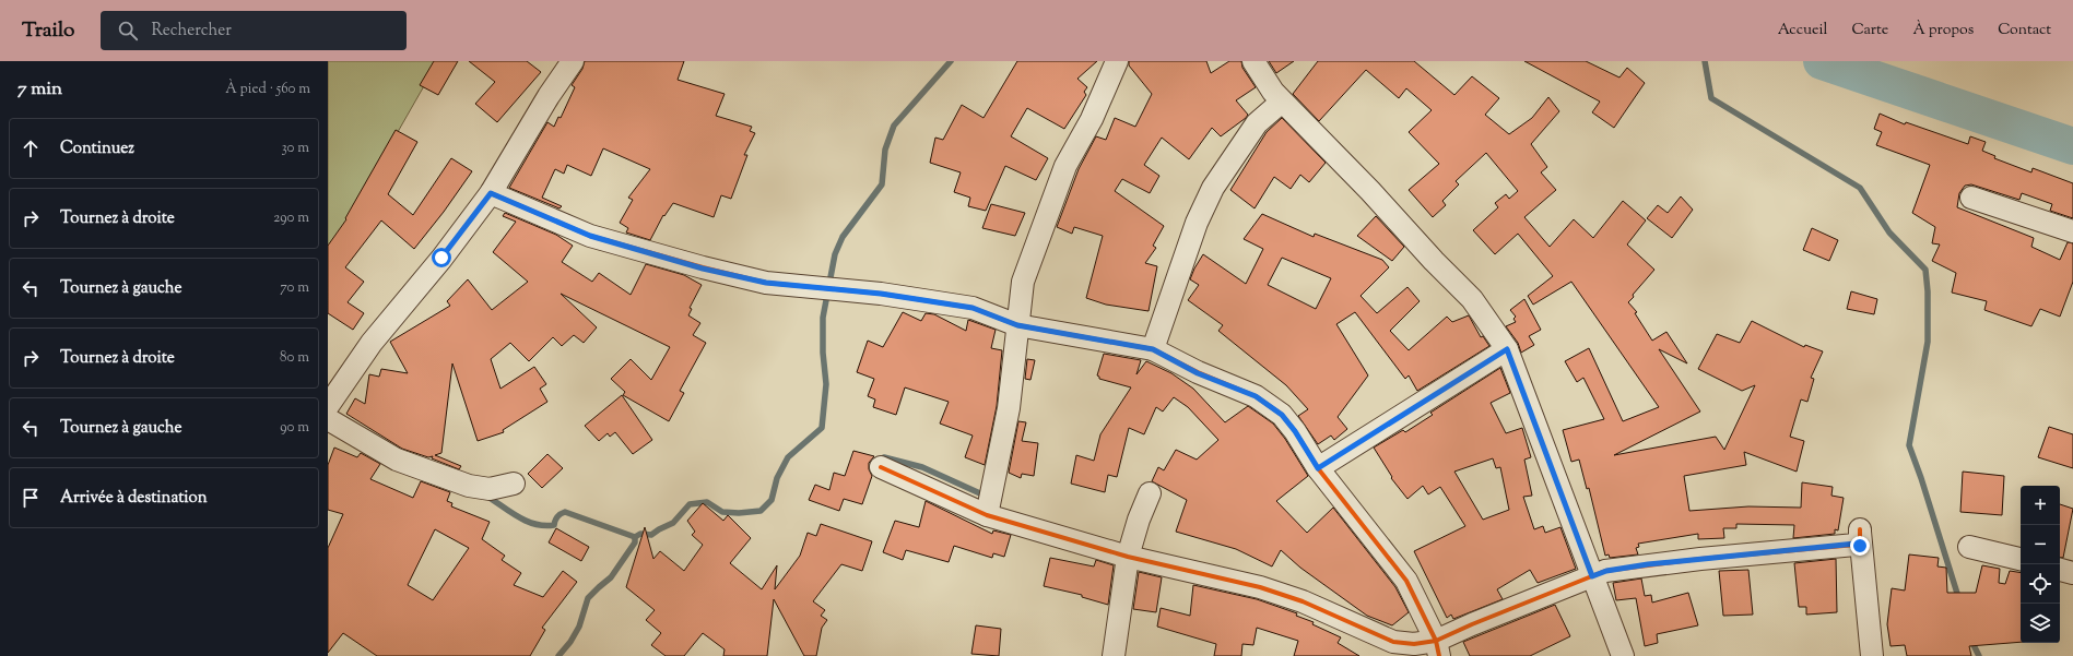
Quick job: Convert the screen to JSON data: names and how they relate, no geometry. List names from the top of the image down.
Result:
{
  "page": {
    "header": "Trailo",
    "search": "Rechercher",
    "nav": [
      "Accueil",
      "Carte",
      "À propos",
      "Contact"
    ],
    "heading": ["7 min", "À pied · 560 m"],
    "list": [
      ["Continuez", "30 m"],
      ["Tournez à droite", "290 m"],
      ["Tournez à gauche", "70 m"],
      ["Tournez à droite", "80 m"],
      ["Tournez à gauche", "90 m"],
      "Arrivée à destination"
    ],
    "map_buttons": ["+", "−"]
  }
}
